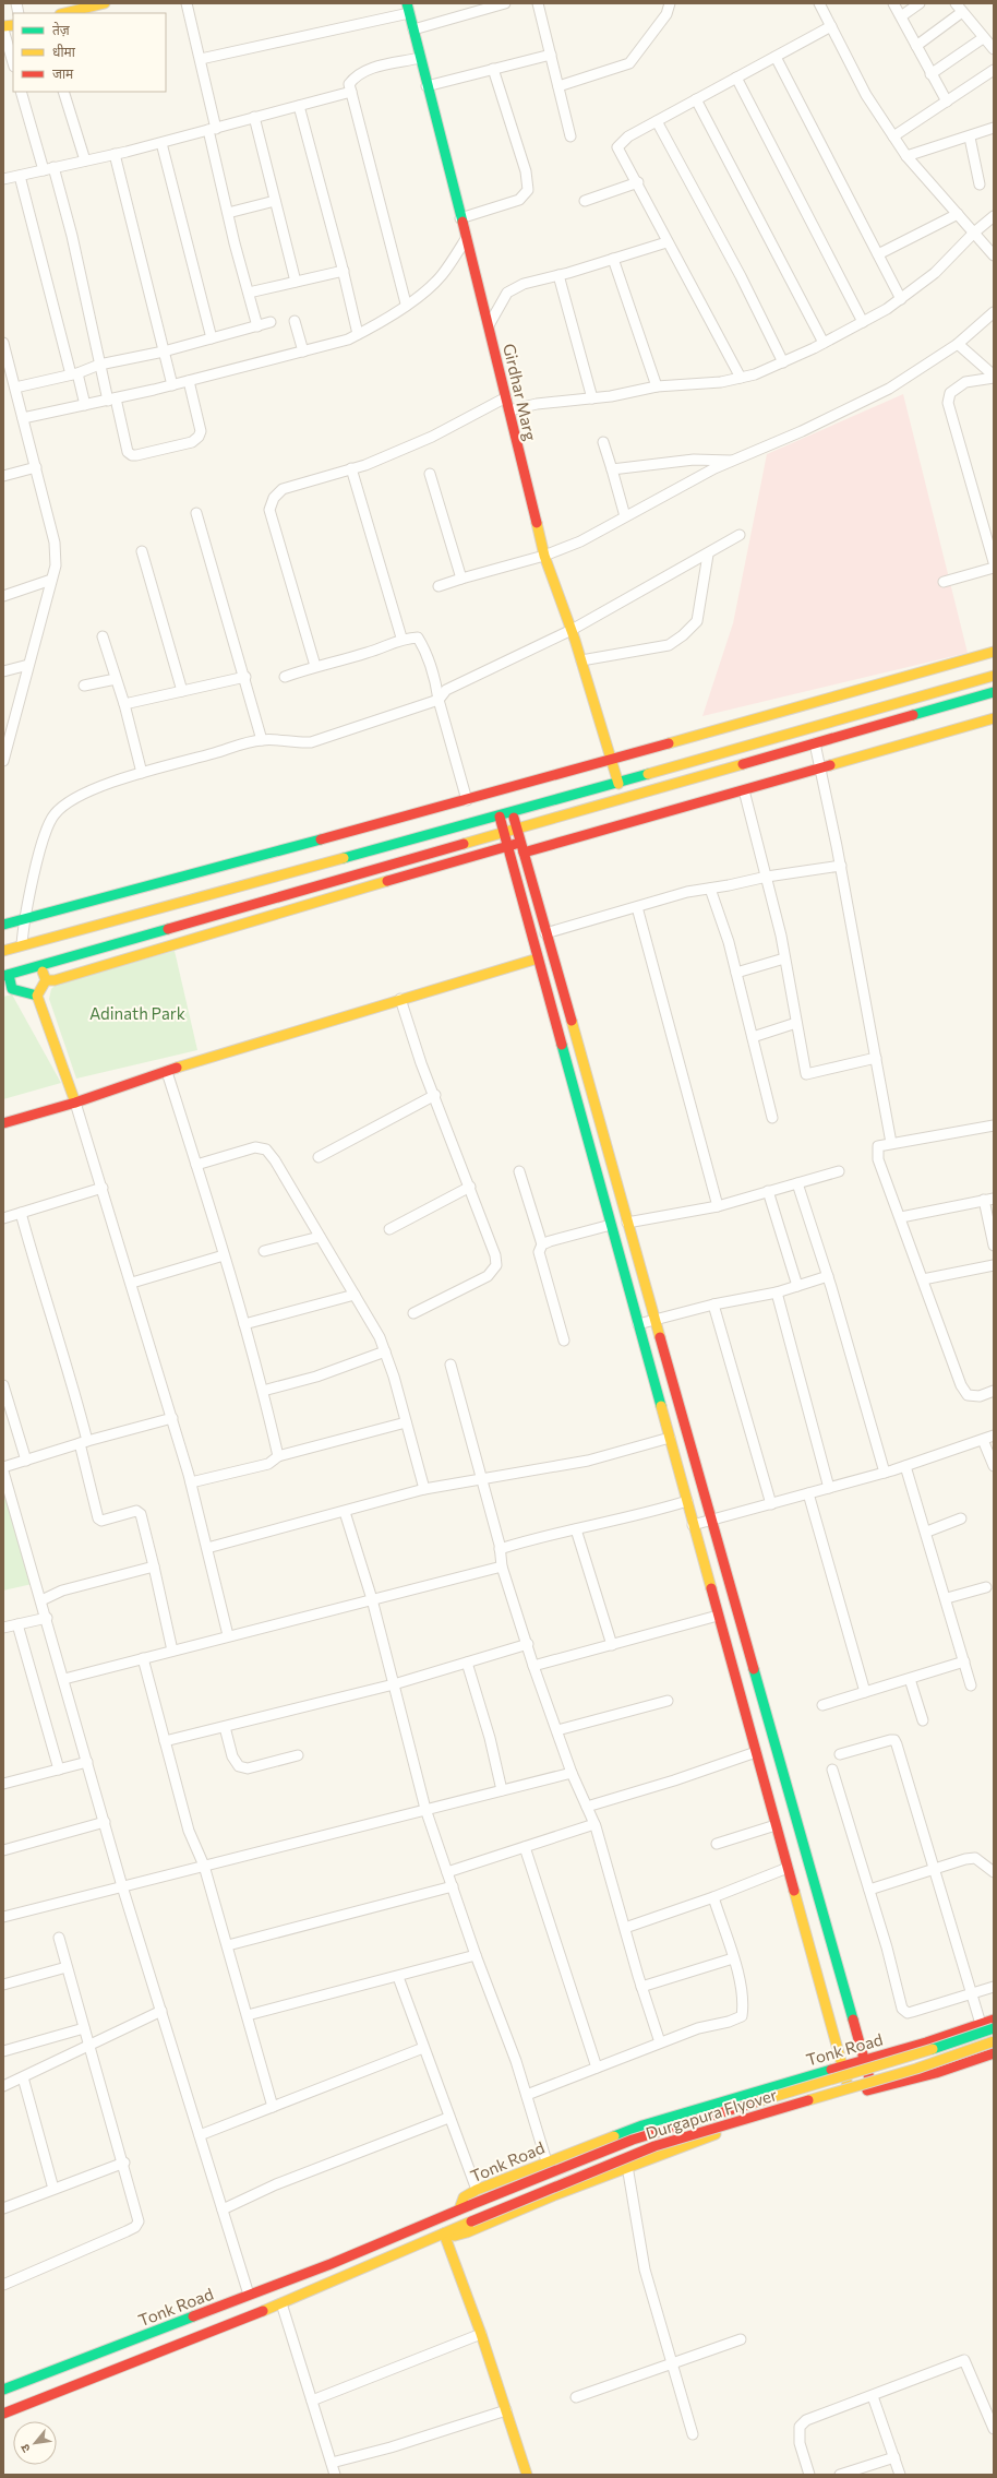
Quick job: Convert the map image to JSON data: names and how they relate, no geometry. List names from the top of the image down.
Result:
{
  "streets": {
    "street": ["Girdhar Marg", "Tonk Road", "Durgapura Flyover"]
  },
  "crossings": [
    ["Tonk Road", "Durgapura Flyover"]
  ],
  "parks": ["Adinath Park"],
  "legend": ["तेज़", "धीमा", "जाम"],
  "north": "bottom left"
}
